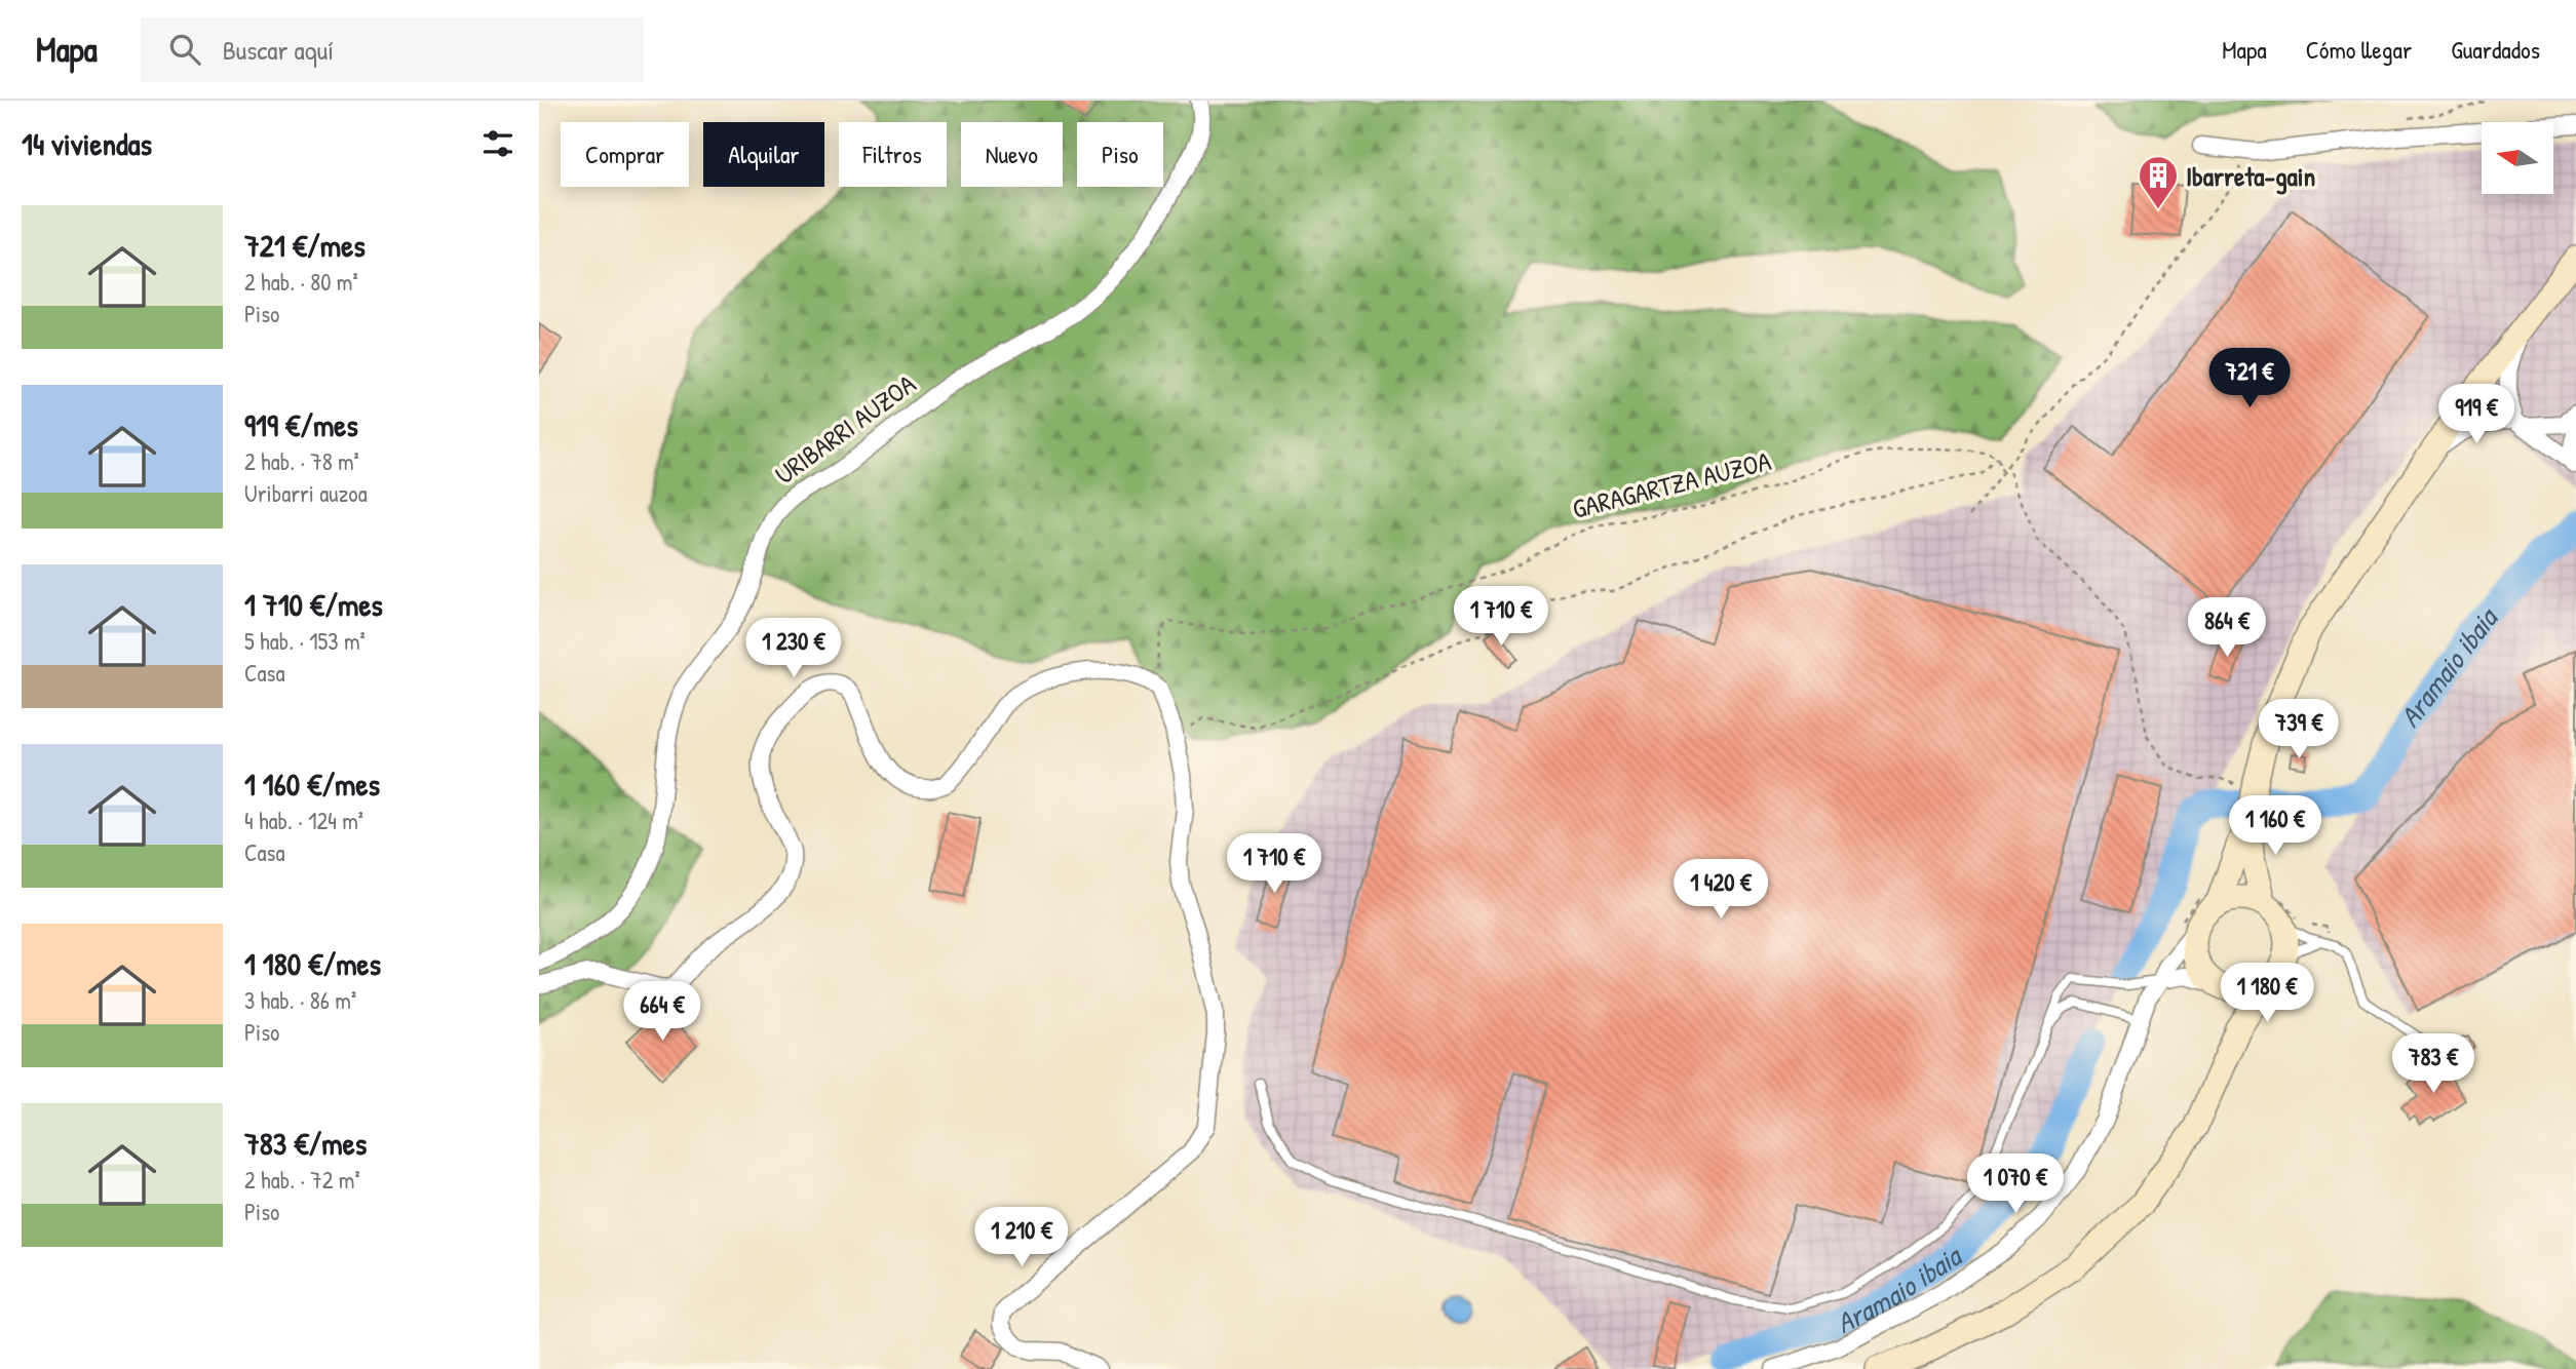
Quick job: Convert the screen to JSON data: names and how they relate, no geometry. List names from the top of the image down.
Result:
{
  "streets": {
    "street": ["URIBARRI AUZOA"],
    "path": ["GARAGARTZA AUZOA"]
  },
  "water": ["Aramaio ibaia"],
  "places": {
    "building": ["Ibarreta-gain"]
  },
  "north": "left",
  "page": {
    "header": "Mapa",
    "search": "Buscar aquí",
    "nav": ["Mapa", "Cómo llegar", "Guardados"],
    "heading": "14 viviendas",
    "chip": [
      "Comprar",
      "Alquilar",
      "Filtros",
      "Nuevo",
      "Piso"
    ],
    "list": [
      {
        "name": "721 €/mes",
        "note": "2 hab. · 80 m² · Piso"
      },
      {
        "name": "919 €/mes",
        "note": "2 hab. · 78 m² · Uribarri auzoa"
      },
      {
        "name": "1 710 €/mes",
        "note": "5 hab. · 153 m² · Casa"
      },
      {
        "name": "1 160 €/mes",
        "note": "4 hab. · 124 m² · Casa"
      },
      {
        "name": "1 180 €/mes",
        "note": "3 hab. · 86 m² · Piso"
      },
      {
        "name": "783 €/mes",
        "note": "2 hab. · 72 m² · Piso"
      }
    ],
    "price": [
      "721 €",
      "919 €",
      "1 710 €",
      "864 €",
      "1 230 €",
      "739 €",
      "1 160 €",
      "1 710 €",
      "1 420 €",
      "1 180 €",
      "664 €",
      "783 €",
      "1 070 €",
      "1 210 €"
    ]
  }
}
